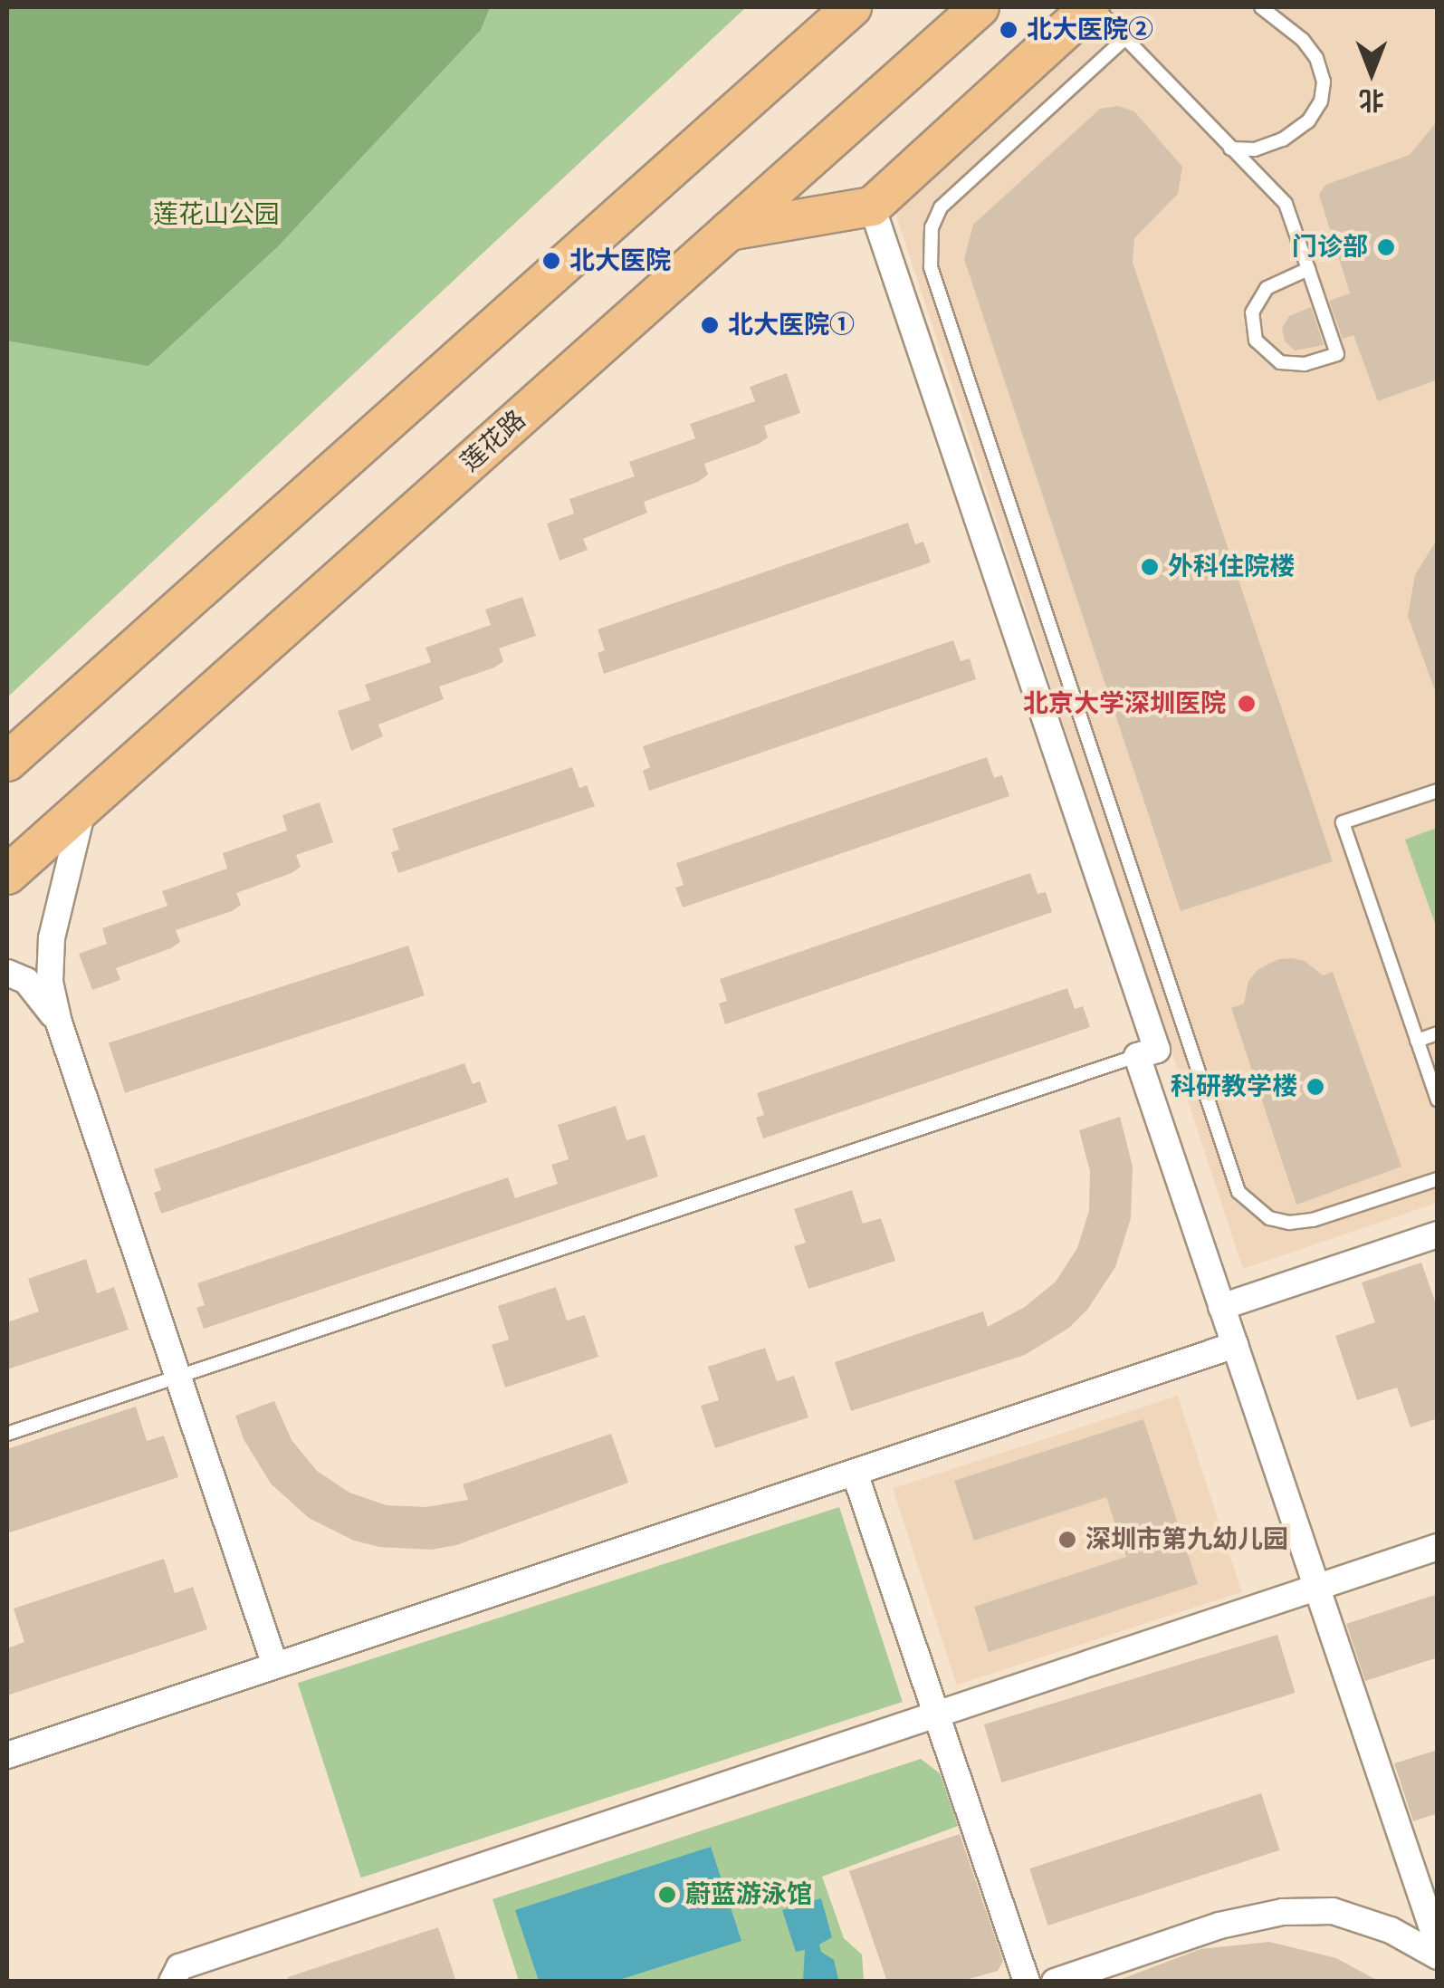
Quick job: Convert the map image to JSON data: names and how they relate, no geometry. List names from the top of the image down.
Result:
{
  "streets": {
    "main road": ["莲花路"]
  },
  "parks": ["莲花山公园"],
  "places": [
    "北大医院②",
    "门诊部",
    "北大医院",
    "北大医院①",
    "外科住院楼",
    "北京大学深圳医院",
    "科研教学楼",
    "深圳市第九幼儿园",
    "蔚蓝游泳馆"
  ],
  "north": "bottom"
}
